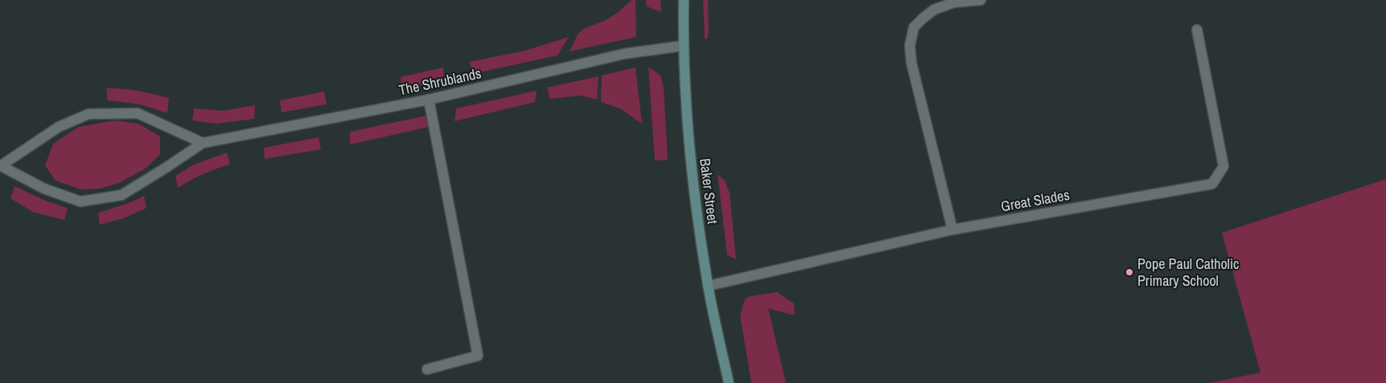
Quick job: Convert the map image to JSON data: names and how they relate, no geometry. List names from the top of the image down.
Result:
{
  "streets": {
    "street": ["The Shrublands", "Baker Street", "Great Slades"]
  },
  "crossings": [
    ["The Shrublands", "Baker Street"],
    ["Baker Street", "Great Slades"]
  ],
  "places": ["Pope Paul Catholic Primary School"]
}
